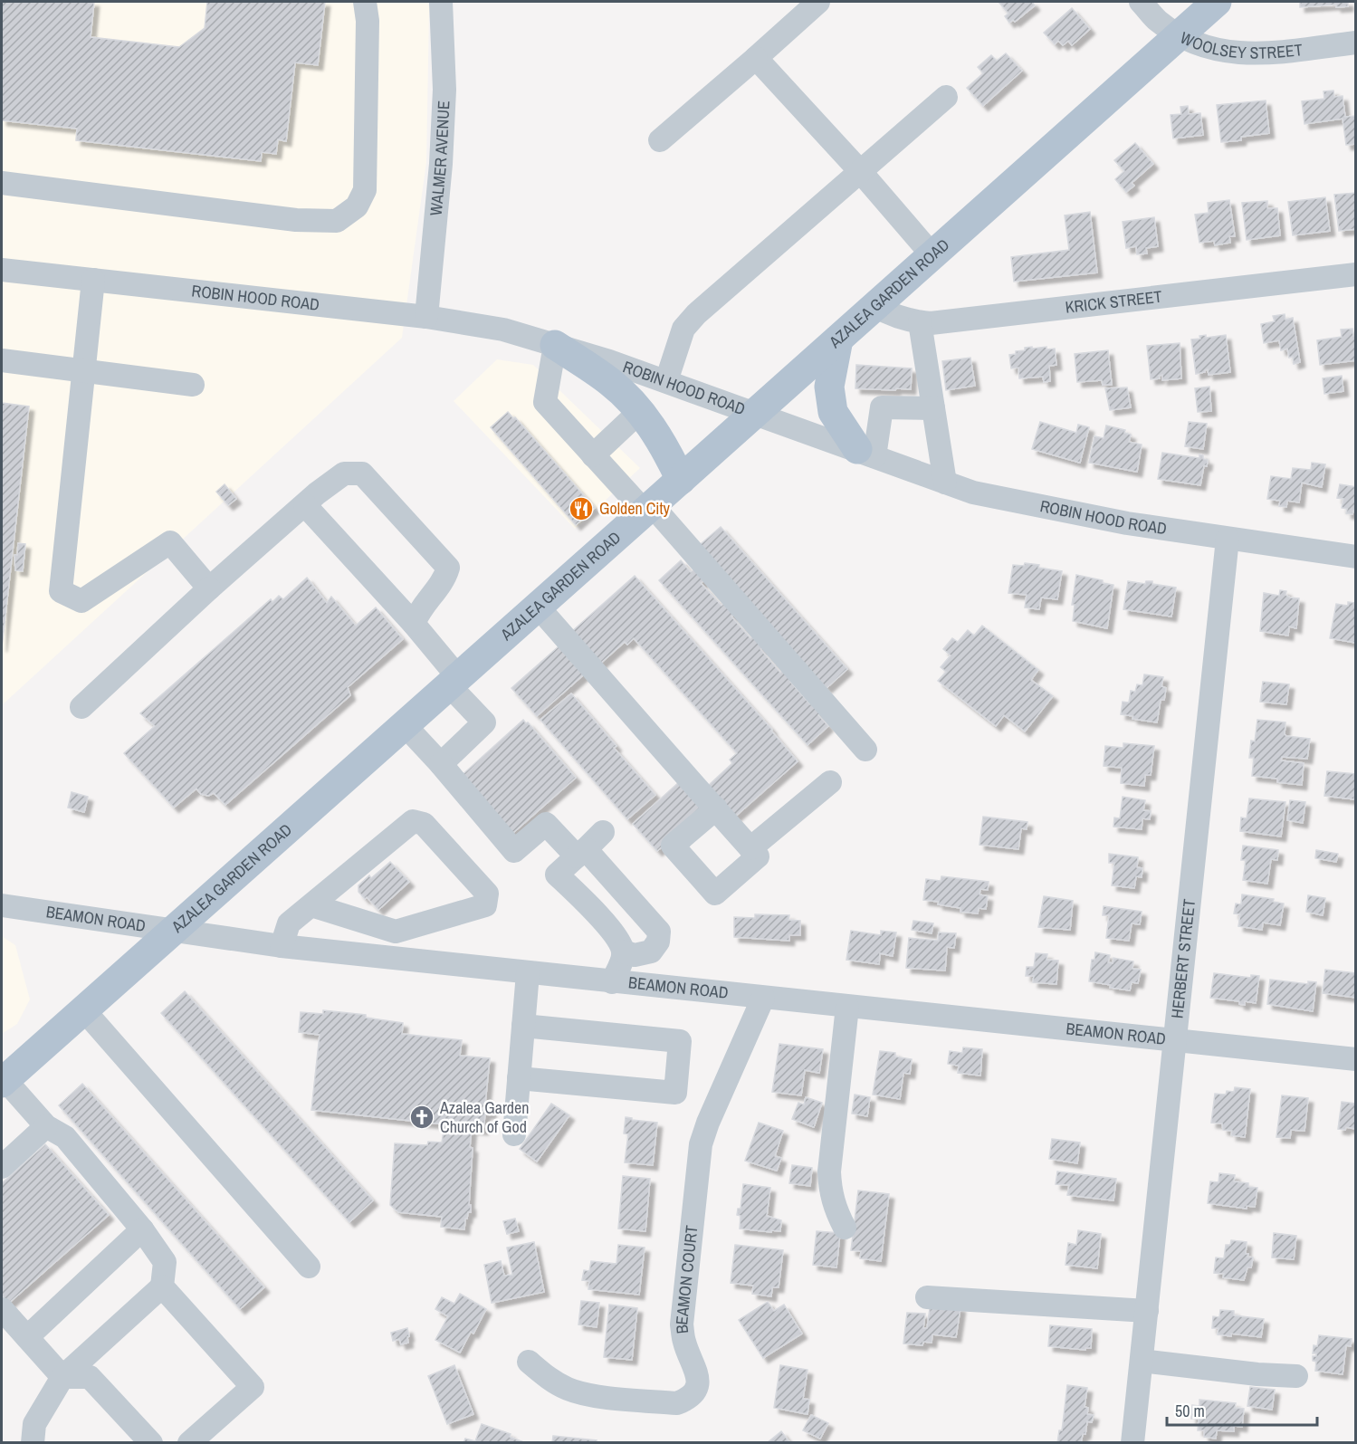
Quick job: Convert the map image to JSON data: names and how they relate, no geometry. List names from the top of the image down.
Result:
{
  "streets": {
    "main road": ["AZALEA GARDEN ROAD"],
    "street": [
      "WOOLSEY STREET",
      "WALMER AVENUE",
      "ROBIN HOOD ROAD",
      "KRICK STREET",
      "BEAMON ROAD",
      "HERBERT STREET",
      "BEAMON COURT"
    ]
  },
  "crossings": [
    ["WOOLSEY STREET", "AZALEA GARDEN ROAD"],
    ["WALMER AVENUE", "ROBIN HOOD ROAD"],
    ["AZALEA GARDEN ROAD", "ROBIN HOOD ROAD"],
    ["AZALEA GARDEN ROAD", "KRICK STREET"],
    ["AZALEA GARDEN ROAD", "BEAMON ROAD"],
    ["ROBIN HOOD ROAD", "HERBERT STREET"],
    ["BEAMON ROAD", "HERBERT STREET"],
    ["BEAMON ROAD", "BEAMON COURT"]
  ],
  "places": {
    "restaurant": ["Golden City"],
    "church": ["Azalea Garden Church of God"]
  },
  "scale_bar": "50 m"
}
